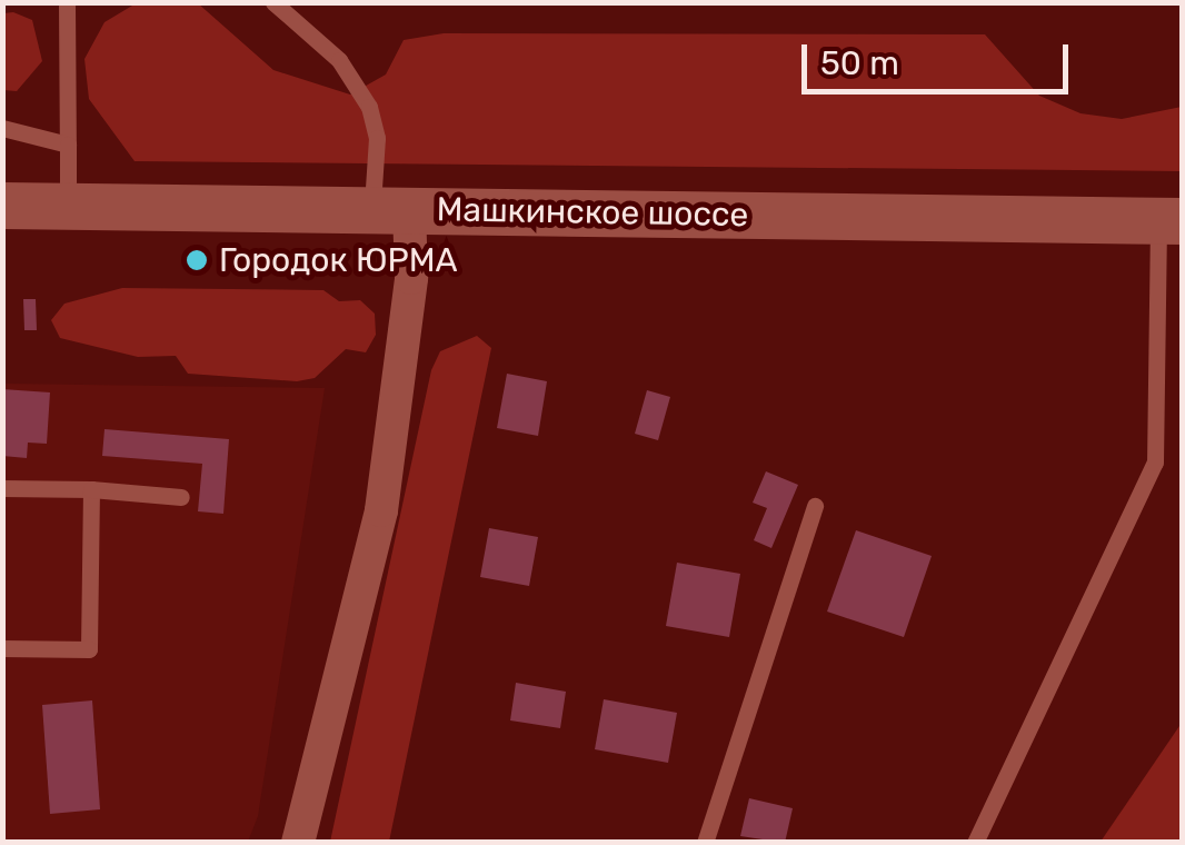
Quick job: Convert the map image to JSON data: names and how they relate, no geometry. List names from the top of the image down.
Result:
{
  "streets": {
    "main road": ["Машкинское шоссе"]
  },
  "places": ["Городок ЮРМА"],
  "scale_bar": "50 m"
}
